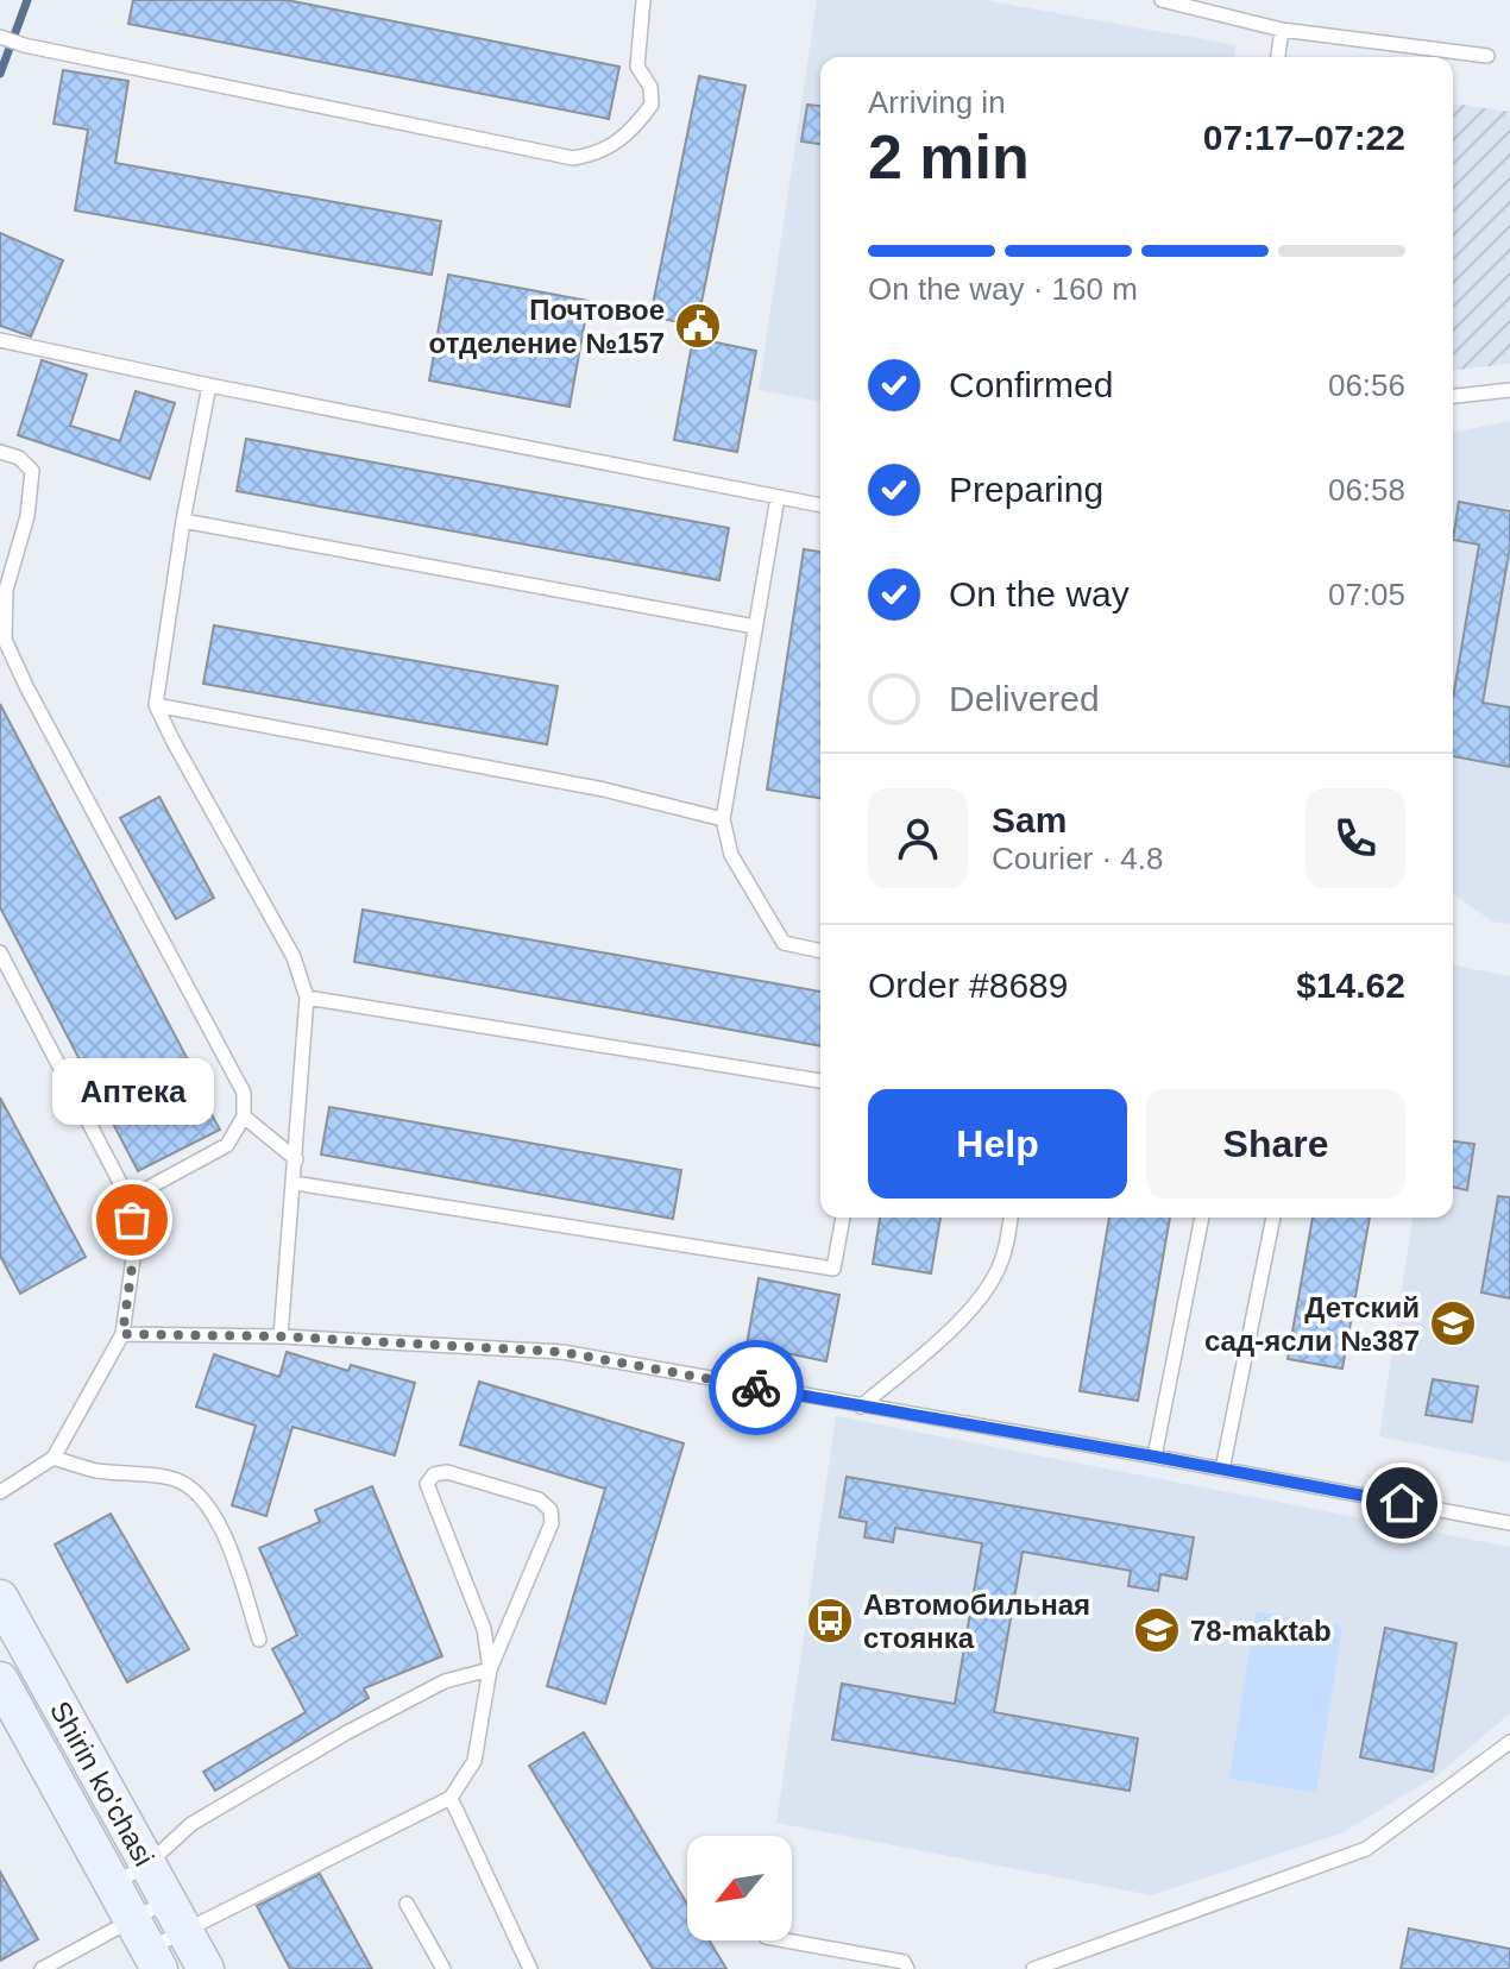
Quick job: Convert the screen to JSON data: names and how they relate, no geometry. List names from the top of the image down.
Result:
{
  "streets": {
    "main road": ["Shirin ko'chasi"]
  },
  "places": {
    "public building": ["Почтовое отделение №157"],
    "other": ["Аптека"],
    "school or university": ["Детский сад-ясли №387", "78-maktab"],
    "bus stop": ["Автомобильная стоянка"]
  },
  "north": "bottom left",
  "page": {
    "heading": ["2 min", "Arriving in", "07:17–07:22"],
    "panel": [
      "Sam",
      "Courier · 4.8",
      "Order #8689",
      "$14.62"
    ],
    "bar": "On the way · 160 m",
    "list": [
      ["Confirmed", "06:56"],
      ["Preparing", "06:58"],
      ["On the way", "07:05"],
      "Delivered"
    ],
    "bubble": "Аптека",
    "buttons": ["Help", "Share"]
  }
}
